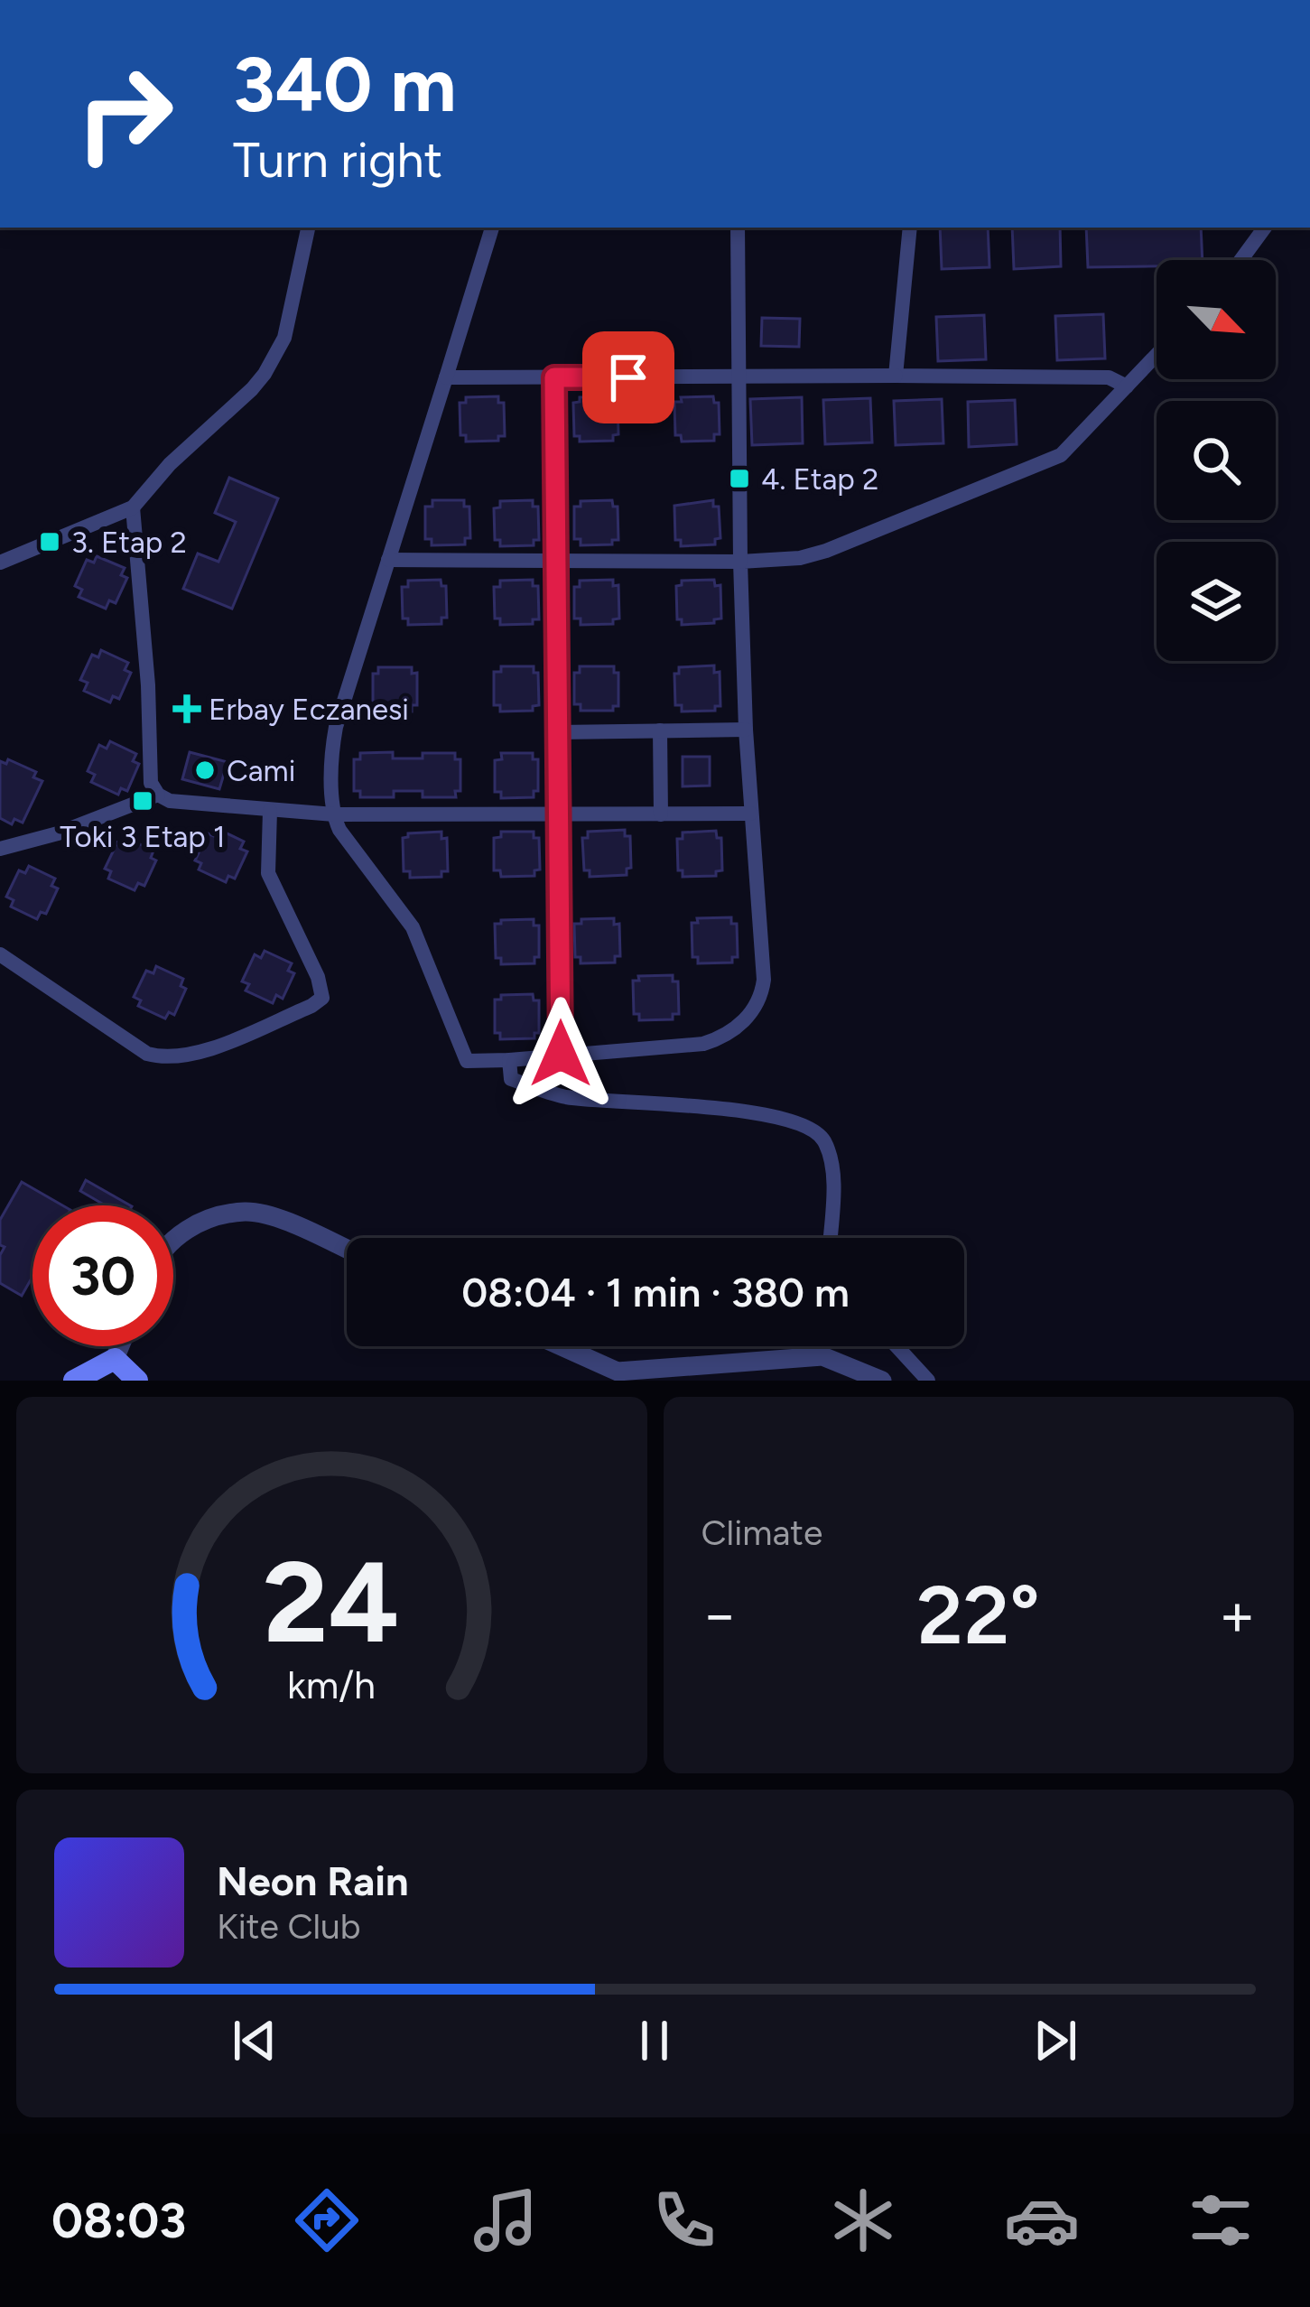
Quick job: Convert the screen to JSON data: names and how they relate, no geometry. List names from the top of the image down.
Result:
{
  "places": {
    "transit": ["4. Etap 2", "3. Etap 2", "Toki 3 Etap 1"],
    "health": ["Erbay Eczanesi"],
    "other": ["Cami"]
  },
  "north": "bottom right",
  "page": {
    "turn": ["340 m", "Turn right"],
    "limit": "30",
    "trip": "08:04 · 1 min · 380 m",
    "tile": "Climate",
    "heat": ["−", "22°", "+"],
    "song": ["Neon Rain", "Kite Club"],
    "tabs": "08:03",
    "gauge": ["24", "km/h"]
  }
}
